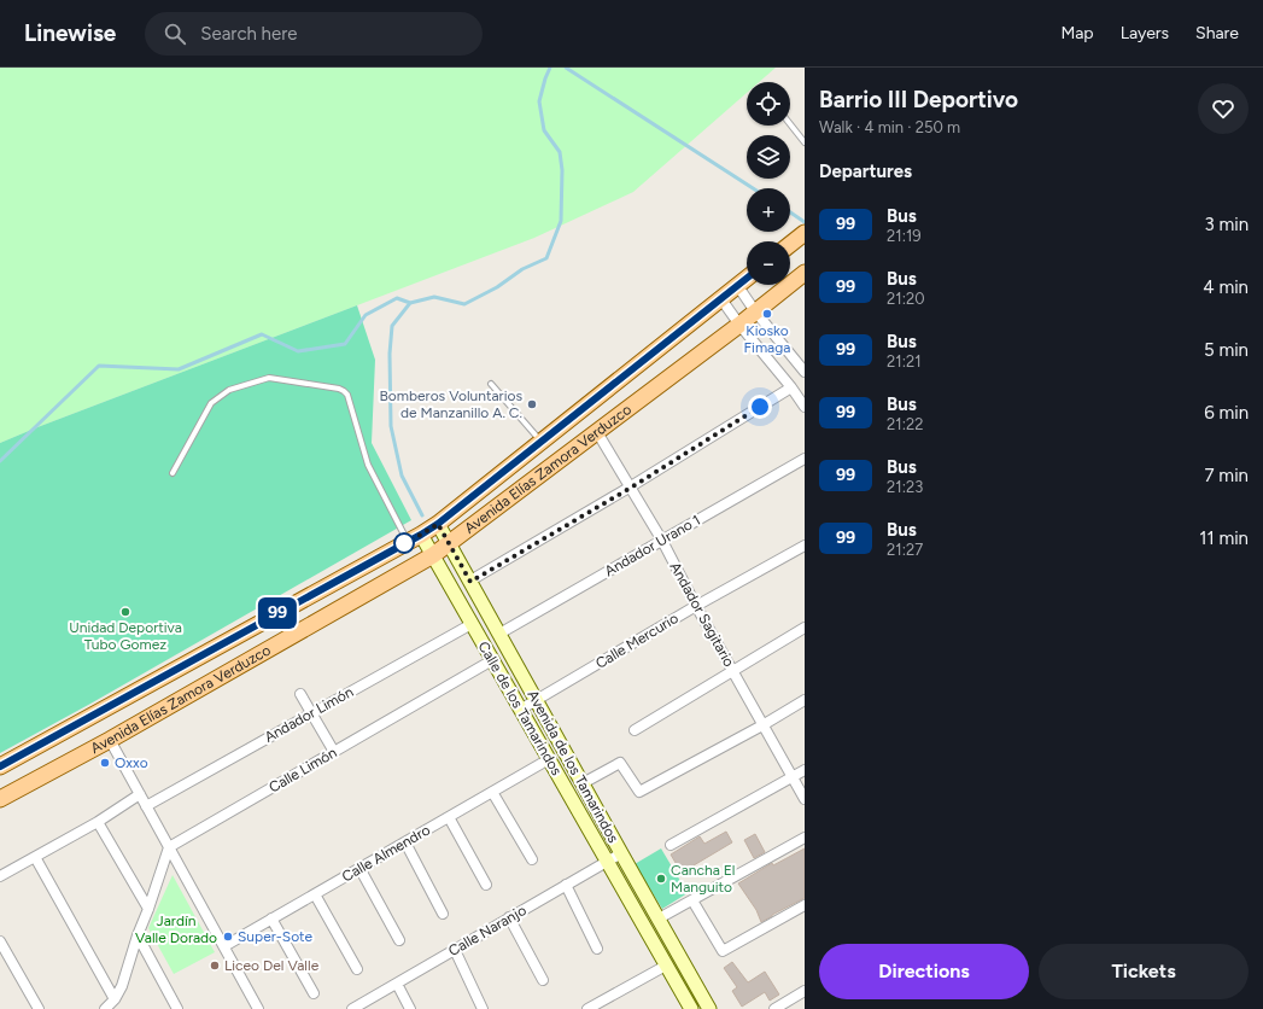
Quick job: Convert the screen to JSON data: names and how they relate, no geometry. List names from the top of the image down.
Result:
{
  "streets": {
    "main road": ["Avenida Elías Zamora Verduzco"],
    "street": [
      "Andador Urano 1",
      "Andador Sagitario",
      "Calle Mercurio",
      "Calle de los Tamarindos",
      "Andador Limón",
      "Avenida de los Tamarindos",
      "Calle Limón",
      "Calle Almendro",
      "Calle Naranjo"
    ]
  },
  "crossings": [
    ["Avenida Elías Zamora Verduzco", "Andador Sagitario"],
    ["Avenida Elías Zamora Verduzco", "Calle de los Tamarindos"],
    ["Avenida Elías Zamora Verduzco", "Avenida de los Tamarindos"],
    ["Andador Urano 1", "Andador Sagitario"],
    ["Andador Urano 1", "Avenida de los Tamarindos"],
    ["Andador Sagitario", "Calle Mercurio"],
    ["Calle Mercurio", "Calle de los Tamarindos"],
    ["Calle Mercurio", "Avenida de los Tamarindos"],
    ["Calle de los Tamarindos", "Andador Limón"],
    ["Calle de los Tamarindos", "Calle Limón"],
    ["Calle de los Tamarindos", "Calle Almendro"],
    ["Calle de los Tamarindos", "Calle Naranjo"],
    ["Avenida de los Tamarindos", "Calle Naranjo"]
  ],
  "parks": ["Jardín Valle Dorado"],
  "places": [
    "Kiosko Fimaga",
    "Bomberos Voluntarios de Manzanillo A. C.",
    "Unidad Deportiva Tubo Gomez",
    "Oxxo",
    "Cancha El Manguito",
    "Super-Sote",
    "Liceo Del Valle"
  ],
  "lines": ["bus line 99"],
  "page": {
    "header": "Linewise",
    "search": "Search here",
    "nav": ["Map", "Layers", "Share"],
    "on_map": "99",
    "heading": [
      ["Barrio III Deportivo", "Walk · 4 min · 250 m"],
      "Departures"
    ],
    "map_buttons": ["+", "−"],
    "list": [
      {
        "mark": "99",
        "name": "Bus",
        "note": "21:19",
        "value": "3 min"
      },
      {
        "mark": "99",
        "name": "Bus",
        "note": "21:20",
        "value": "4 min"
      },
      {
        "mark": "99",
        "name": "Bus",
        "note": "21:21",
        "value": "5 min"
      },
      {
        "mark": "99",
        "name": "Bus",
        "note": "21:22",
        "value": "6 min"
      },
      {
        "mark": "99",
        "name": "Bus",
        "note": "21:23",
        "value": "7 min"
      },
      {
        "mark": "99",
        "name": "Bus",
        "note": "21:27",
        "value": "11 min"
      }
    ],
    "buttons": ["Directions", "Tickets"]
  }
}
